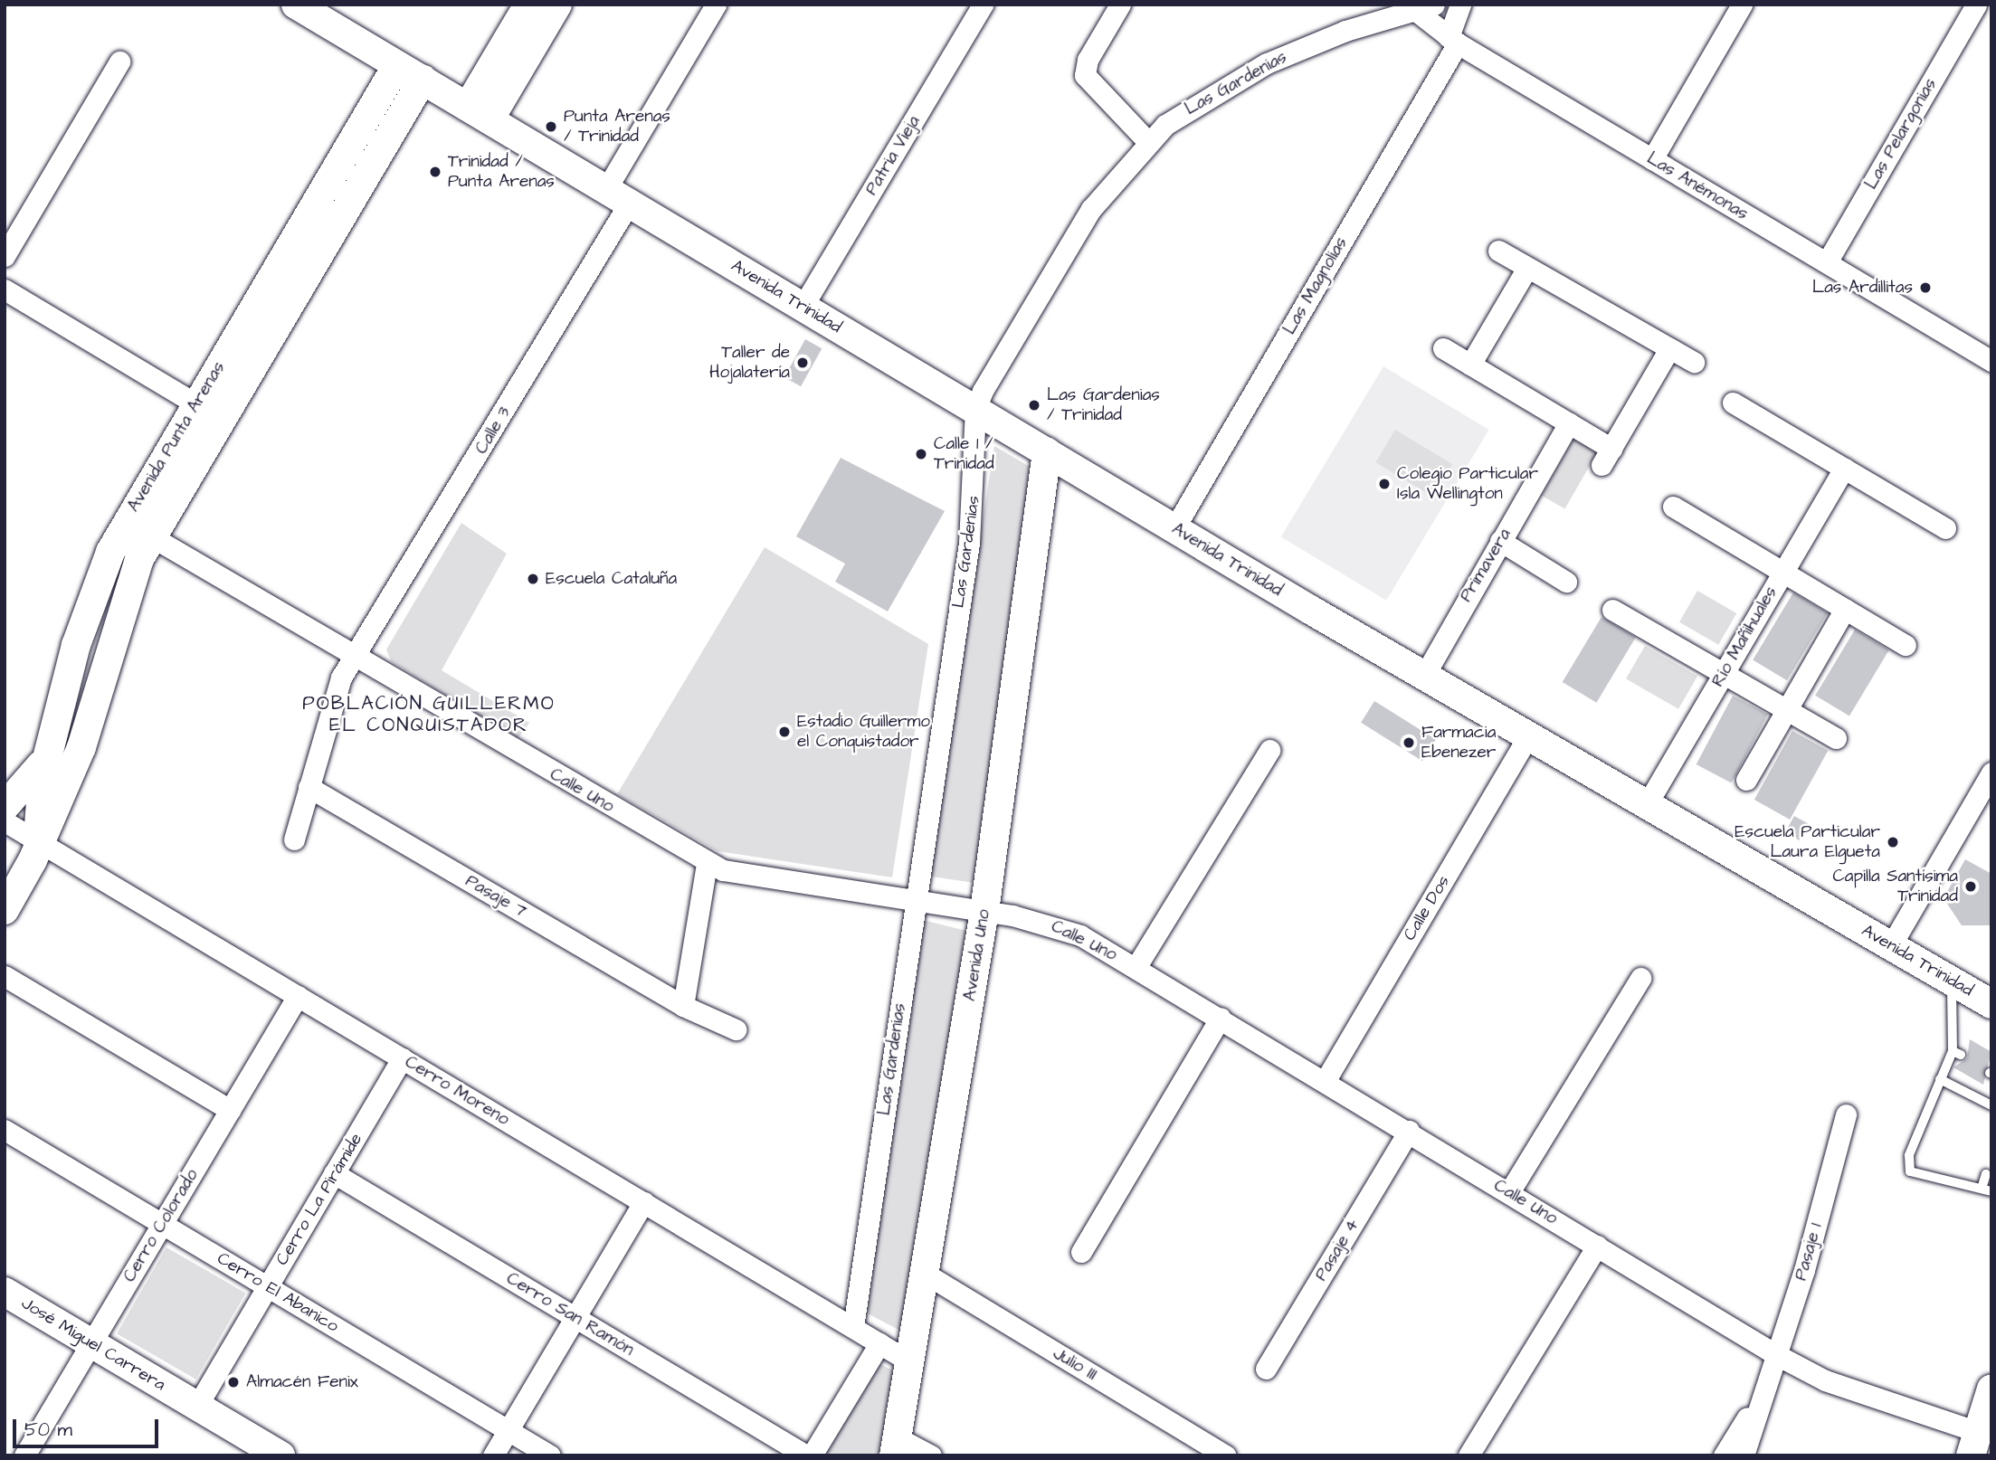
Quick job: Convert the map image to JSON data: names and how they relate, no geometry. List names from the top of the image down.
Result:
{
  "streets": {
    "main road": [
      "Avenida Trinidad",
      "Avenida Punta Arenas",
      "Avenida Uno",
      "José Miguel Carrera"
    ],
    "street": [
      "Las Gardenias",
      "Las Pelargonias",
      "Patria Vieja",
      "Las Anémonas",
      "Las Magnolias",
      "Calle 3",
      "Primavera",
      "Río Mañihuales",
      "Calle Uno",
      "Pasaje 7",
      "Calle Dos",
      "Cerro Moreno",
      "Cerro La Pirámide",
      "Cerro Colorado",
      "Pasaje 4",
      "Pasaje 1",
      "Cerro El Abanico",
      "Cerro San Ramón",
      "Julio III"
    ]
  },
  "crossings": [
    ["Las Gardenias", "Las Anémonas"],
    ["Las Gardenias", "Avenida Trinidad"],
    ["Las Gardenias", "Calle Uno"],
    ["Las Gardenias", "Cerro Moreno"],
    ["Las Pelargonias", "Las Anémonas"],
    ["Patria Vieja", "Avenida Trinidad"],
    ["Las Anémonas", "Las Magnolias"],
    ["Las Magnolias", "Avenida Trinidad"],
    ["Avenida Trinidad", "Calle 3"],
    ["Avenida Trinidad", "Avenida Punta Arenas"],
    ["Avenida Trinidad", "Primavera"],
    ["Avenida Trinidad", "Río Mañihuales"],
    ["Avenida Trinidad", "Calle Dos"],
    ["Avenida Trinidad", "Avenida Uno"],
    ["Calle 3", "Calle Uno"],
    ["Calle 3", "Pasaje 7"],
    ["Avenida Punta Arenas", "Calle Uno"],
    ["Avenida Punta Arenas", "Cerro Moreno"],
    ["Calle Uno", "Calle Dos"],
    ["Calle Uno", "Avenida Uno"],
    ["Calle Uno", "Pasaje 4"],
    ["Calle Uno", "Pasaje 1"],
    ["Avenida Uno", "Cerro Moreno"],
    ["Avenida Uno", "Julio III"],
    ["Cerro Moreno", "Cerro La Pirámide"],
    ["Cerro Moreno", "Cerro Colorado"],
    ["Cerro La Pirámide", "Cerro El Abanico"],
    ["Cerro La Pirámide", "Cerro San Ramón"],
    ["Cerro La Pirámide", "José Miguel Carrera"],
    ["Cerro Colorado", "Cerro El Abanico"],
    ["Cerro Colorado", "José Miguel Carrera"]
  ],
  "districts": ["POBLACIÓN GUILLERMO EL CONQUISTADOR"],
  "places": [
    "Punta Arenas / Trinidad",
    "Trinidad / Punta Arenas",
    "Las Ardillitas",
    "Taller de Hojalatería",
    "Las Gardenias / Trinidad",
    "Calle 1 / Trinidad",
    "Colegio Particular Isla Wellington",
    "Escuela Cataluña",
    "Estadio Guillermo el Conquistador",
    "Farmacia Ebenezer",
    "Escuela Particular Laura Elgueta",
    "Capilla Santísima Trinidad",
    "Almacén Fenix"
  ],
  "scale_bar": "50 m"
}
